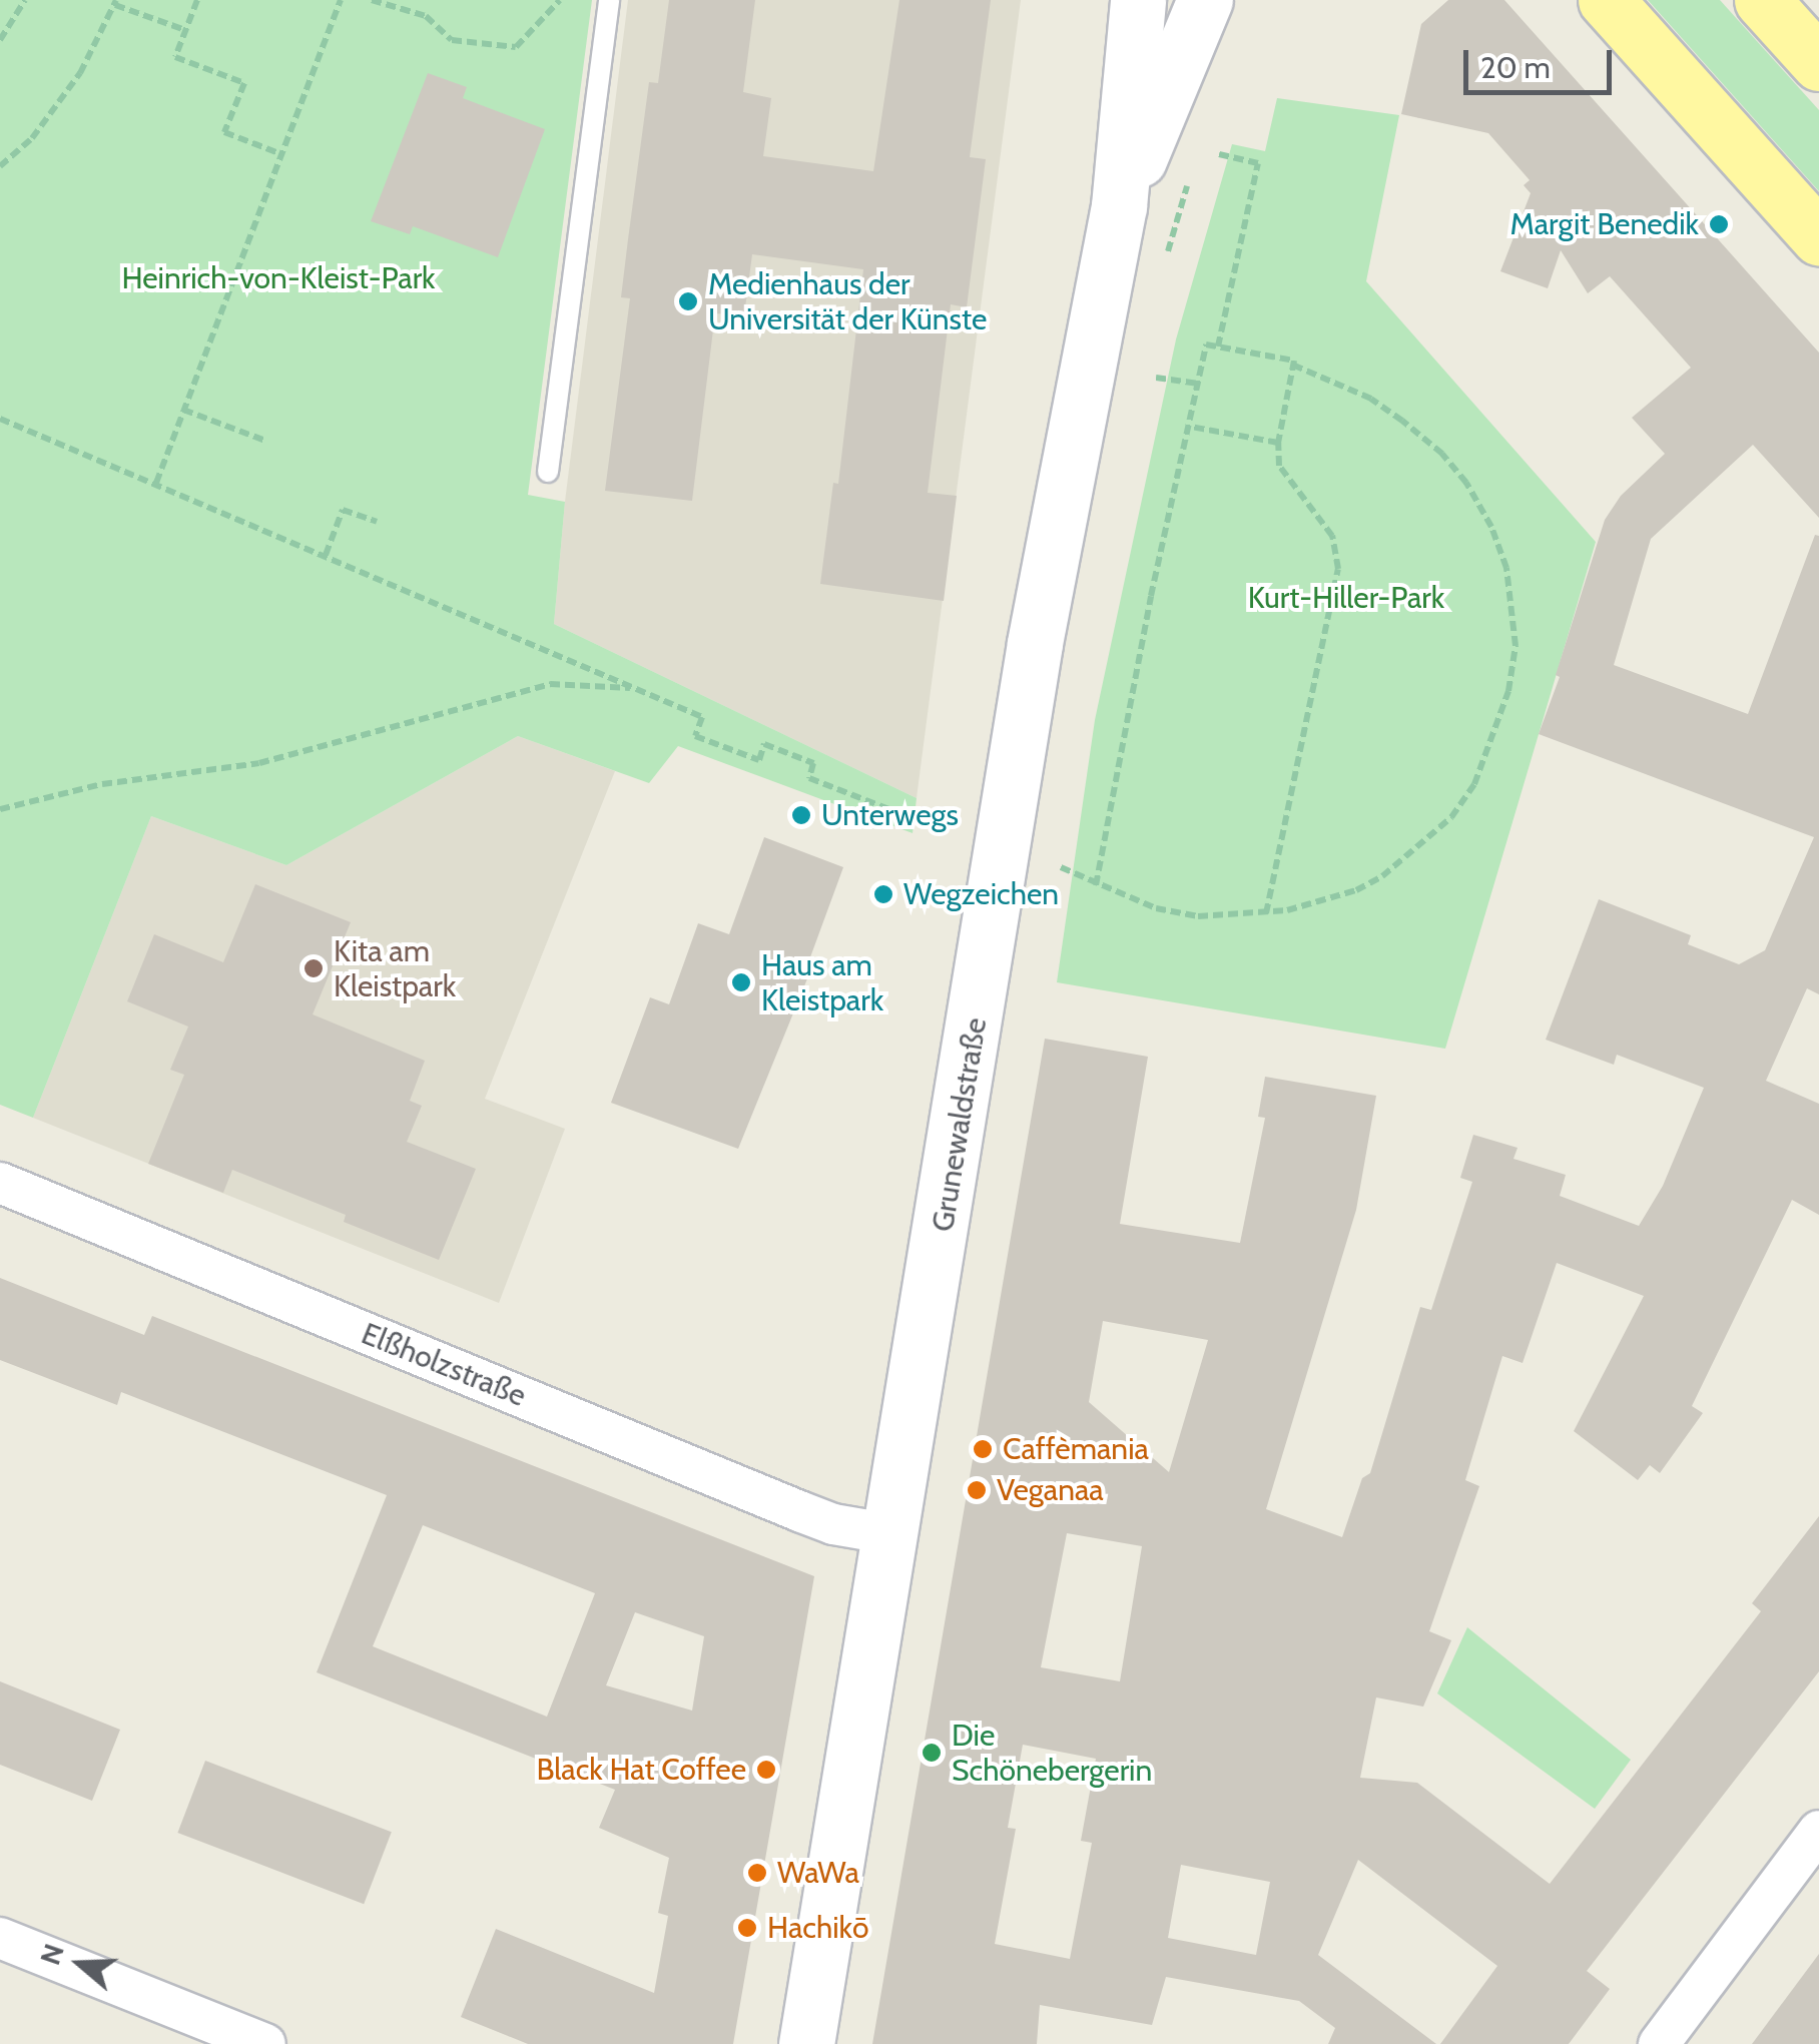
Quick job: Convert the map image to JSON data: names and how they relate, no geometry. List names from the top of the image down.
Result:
{
  "streets": {
    "main road": ["Grunewaldstraße"],
    "street": ["Elßholzstraße"]
  },
  "crossings": [
    ["Grunewaldstraße", "Elßholzstraße"]
  ],
  "parks": ["Heinrich-von-Kleist-Park", "Kurt-Hiller-Park"],
  "places": [
    "Margit Benedik",
    "Medienhaus der Universität der Künste",
    "Unterwegs",
    "Wegzeichen",
    "Kita am Kleistpark",
    "Haus am Kleistpark",
    "Caffèmania",
    "Veganaa",
    "Die Schönebergerin",
    "Black Hat Coffee",
    "WaWa",
    "Hachikō"
  ],
  "scale_bar": "20 m",
  "north": "left"
}
